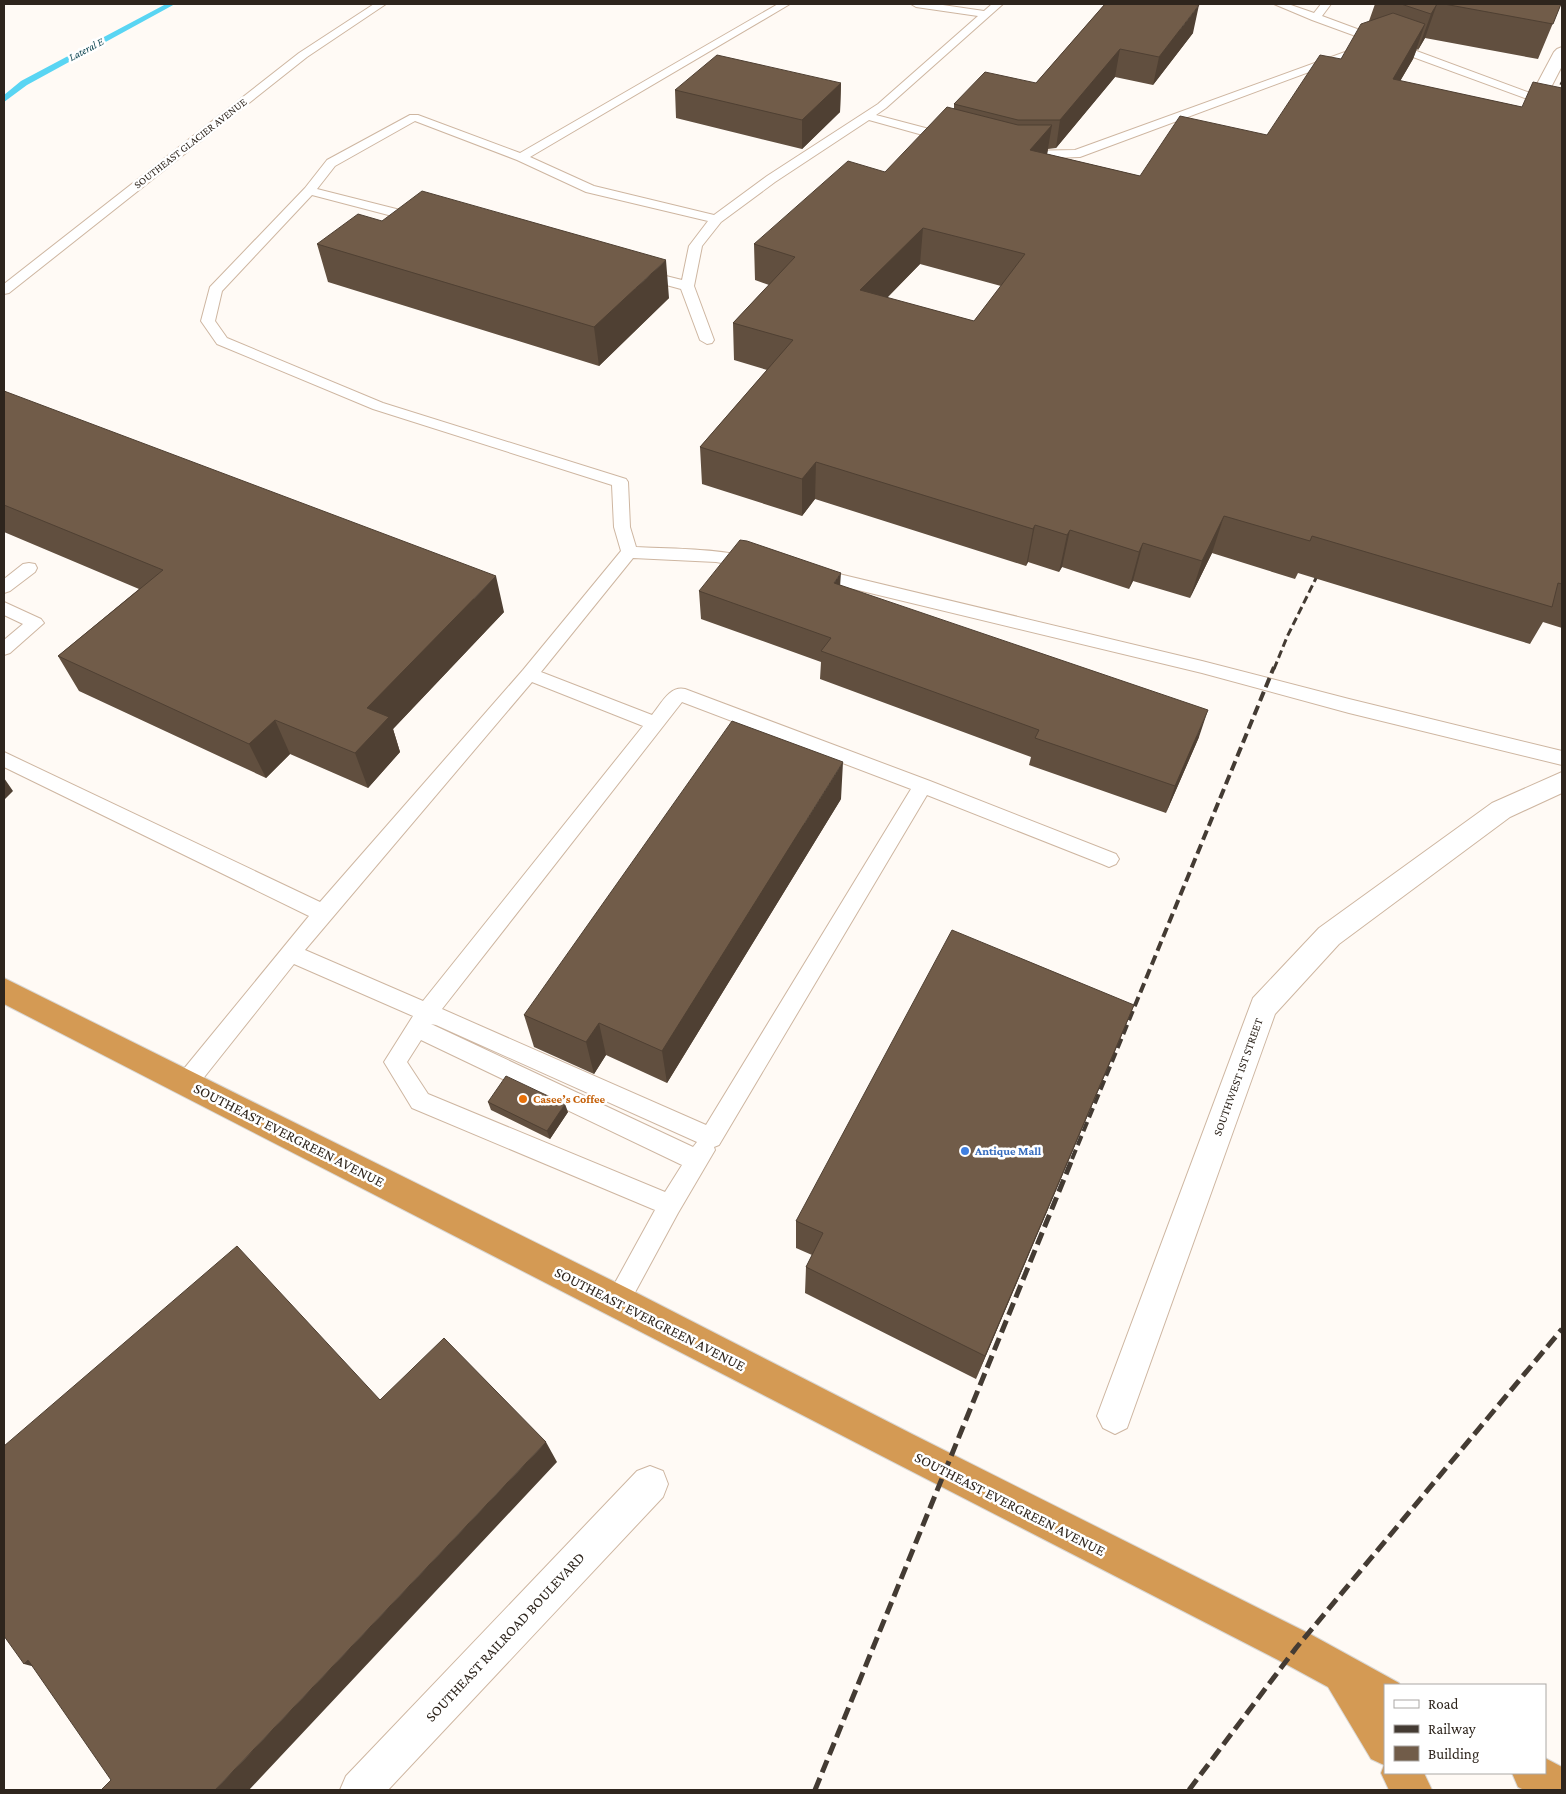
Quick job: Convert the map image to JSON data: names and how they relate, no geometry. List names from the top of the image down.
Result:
{
  "streets": {
    "highway": ["SOUTHEAST EVERGREEN AVENUE"],
    "street": ["SOUTHWEST 1ST STREET", "SOUTHEAST RAILROAD BOULEVARD"],
    "lane": ["SOUTHEAST GLACIER AVENUE"]
  },
  "water": ["Lateral E"],
  "places": ["Casee’s Coffee", "Antique Mall"],
  "legend": ["Road", "Railway", "Building"]
}
